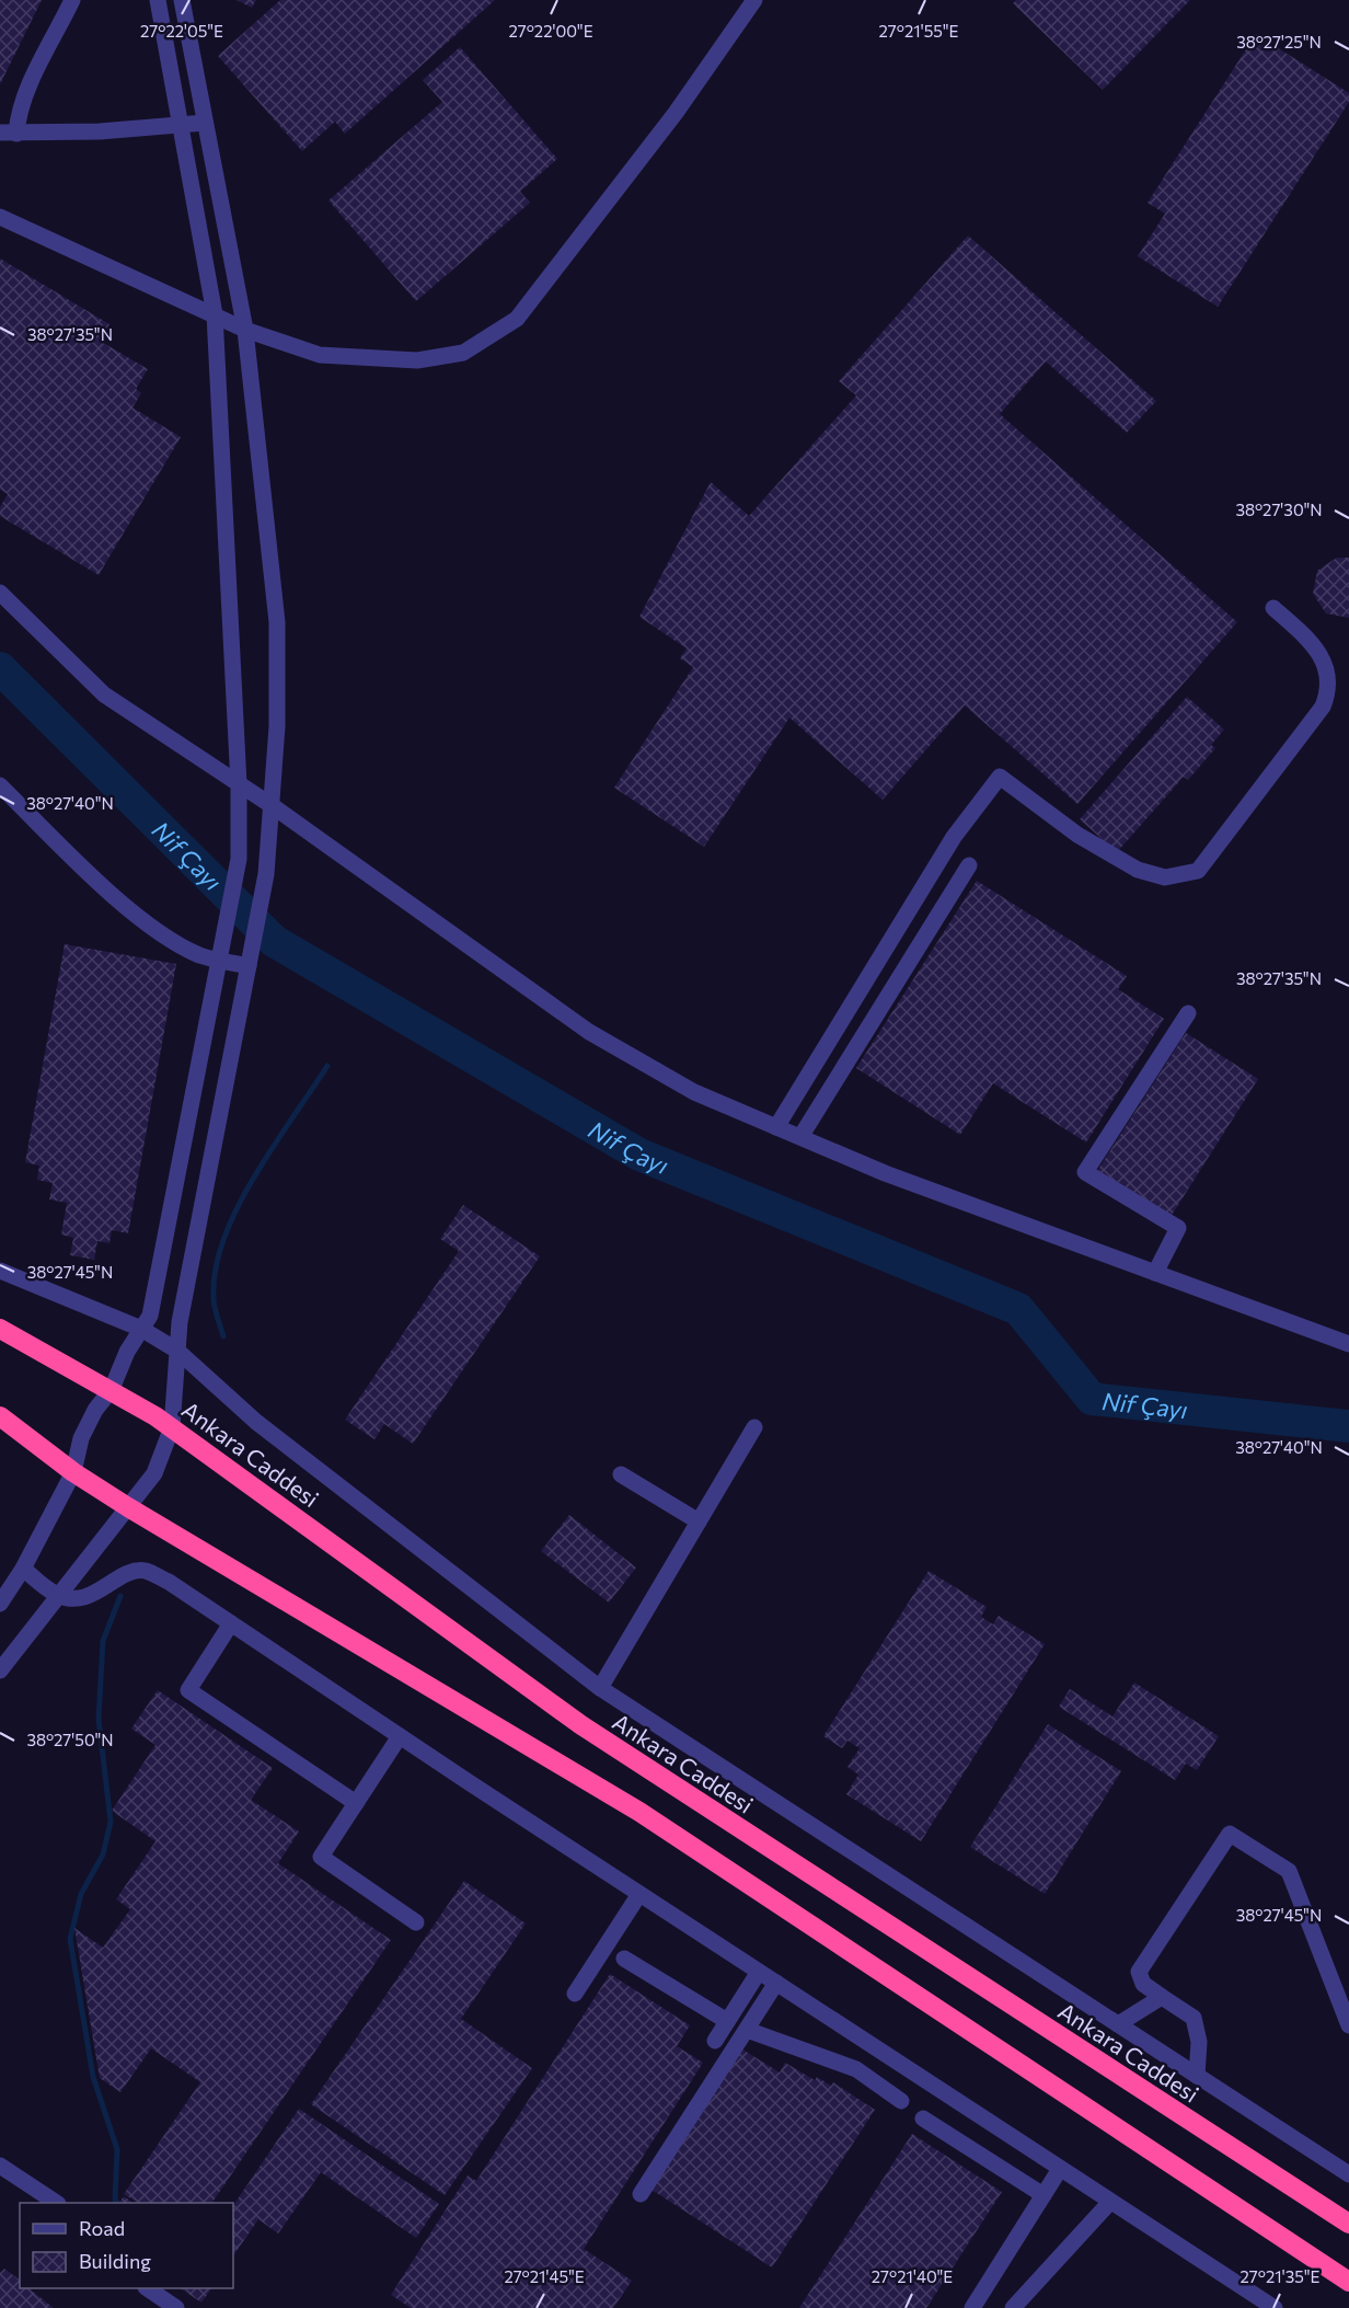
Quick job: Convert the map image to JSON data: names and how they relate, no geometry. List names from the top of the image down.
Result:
{
  "streets": {
    "highway": ["Ankara Caddesi"]
  },
  "water": ["Nif Çayı"],
  "legend": ["Road", "Building"],
  "coordinates": [
    "27°22'05\"E",
    "27°22'00\"E",
    "27°21'55\"E",
    "38°27'25\"N",
    "38°27'35\"N",
    "38°27'30\"N",
    "38°27'40\"N",
    "38°27'45\"N",
    "38°27'50\"N",
    "27°21'45\"E",
    "27°21'40\"E",
    "27°21'35\"E"
  ]
}
